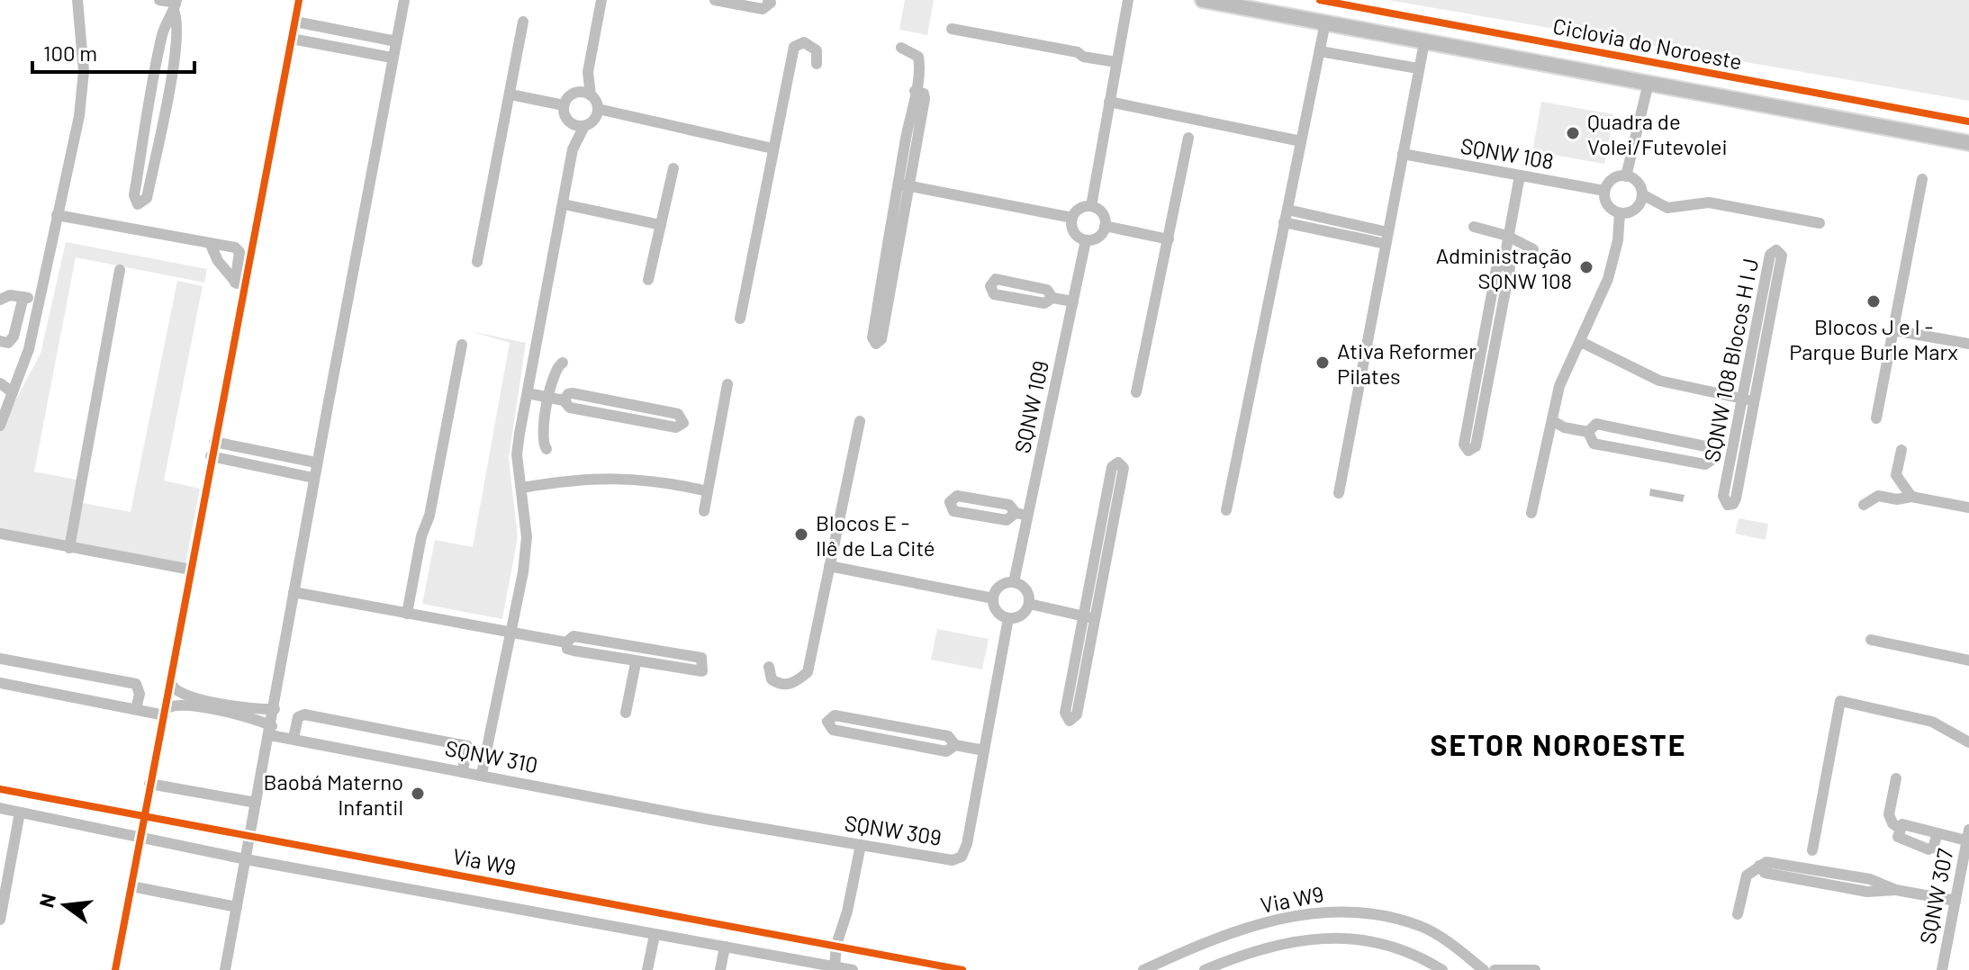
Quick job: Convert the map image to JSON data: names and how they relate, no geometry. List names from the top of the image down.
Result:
{
  "streets": {
    "street": [
      "SQNW 108",
      "SQNW 108 Blocos H I J",
      "SQNW 109",
      "SQNW 310",
      "SQNW 309",
      "Via W9",
      "SQNW 307"
    ],
    "cycle path": ["Ciclovia do Noroeste"]
  },
  "crossings": [
    ["SQNW 109", "SQNW 309"],
    ["SQNW 310", "SQNW 309"]
  ],
  "districts": ["SETOR NOROESTE"],
  "places": [
    "Quadra de Volei/Futevolei",
    "Administração SQNW 108",
    "Blocos J e I - Parque Burle Marx",
    "Ativa Reformer Pilates",
    "Blocos E - Ilê de La Cité",
    "Baobá Materno Infantil"
  ],
  "scale_bar": "100 m",
  "north": "left"
}
